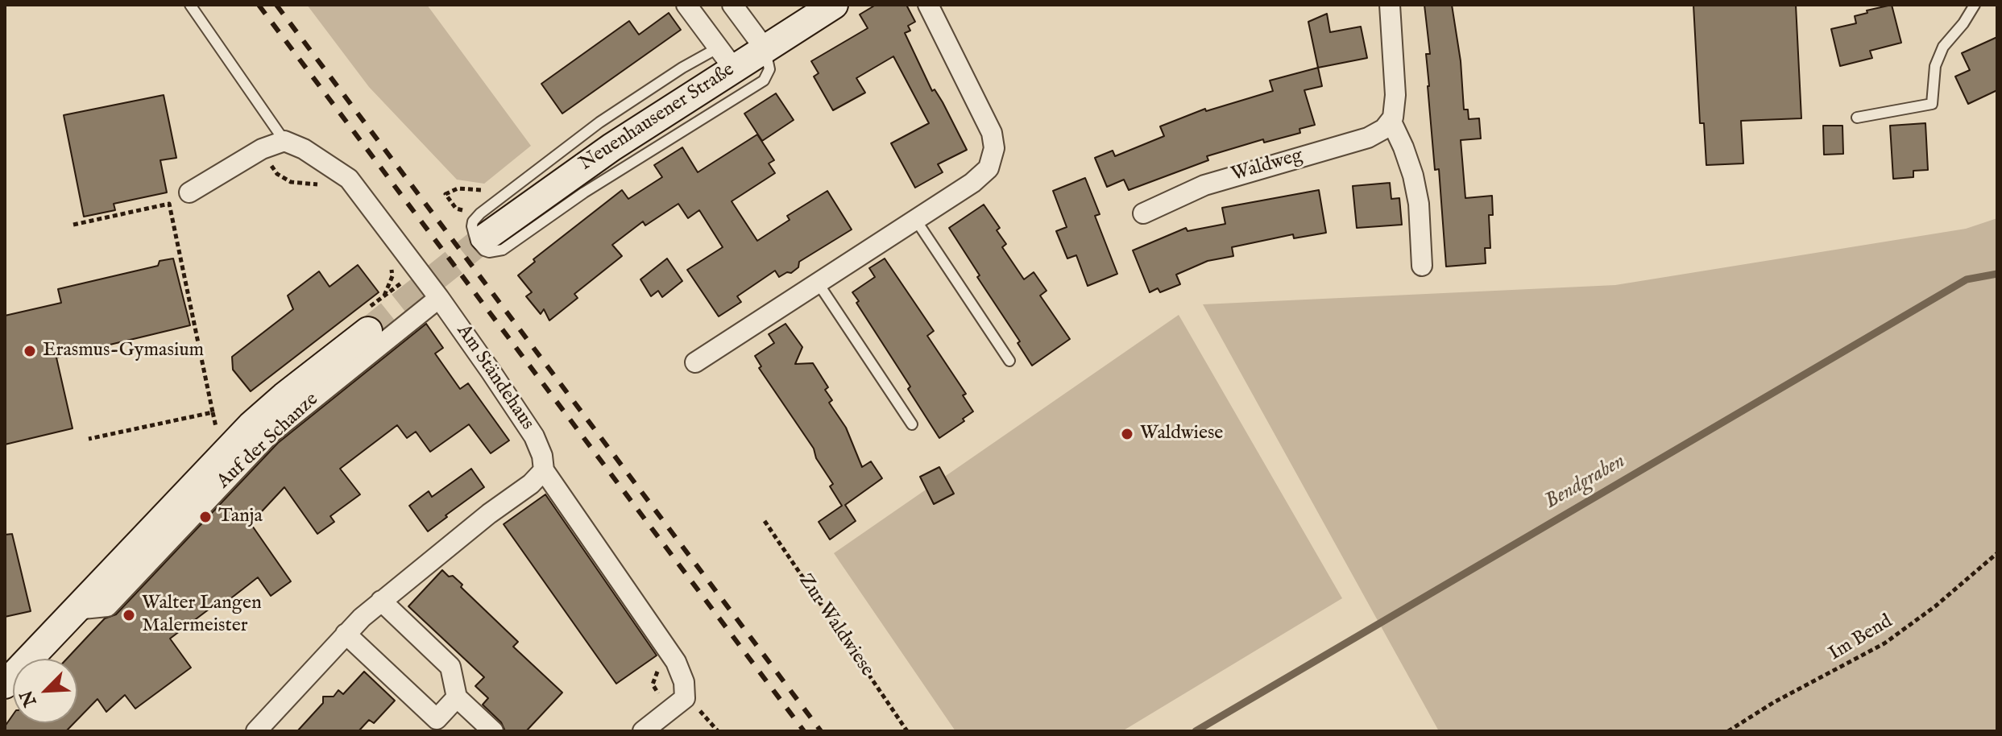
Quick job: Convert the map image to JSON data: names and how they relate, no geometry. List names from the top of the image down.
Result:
{
  "streets": {
    "main road": ["Neuenhausener Straße", "Auf der Schanze"],
    "street": ["Waldweg", "Am Ständehaus"],
    "path": ["Zur Waldwiese", "Im Bend"]
  },
  "crossings": [
    ["Am Ständehaus", "Auf der Schanze"]
  ],
  "water": ["Bendgraben"],
  "places": [
    "Erasmus-Gymasium",
    "Waldwiese",
    "Tanja",
    "Walter Langen Malermeister"
  ],
  "north": "bottom left"
}
